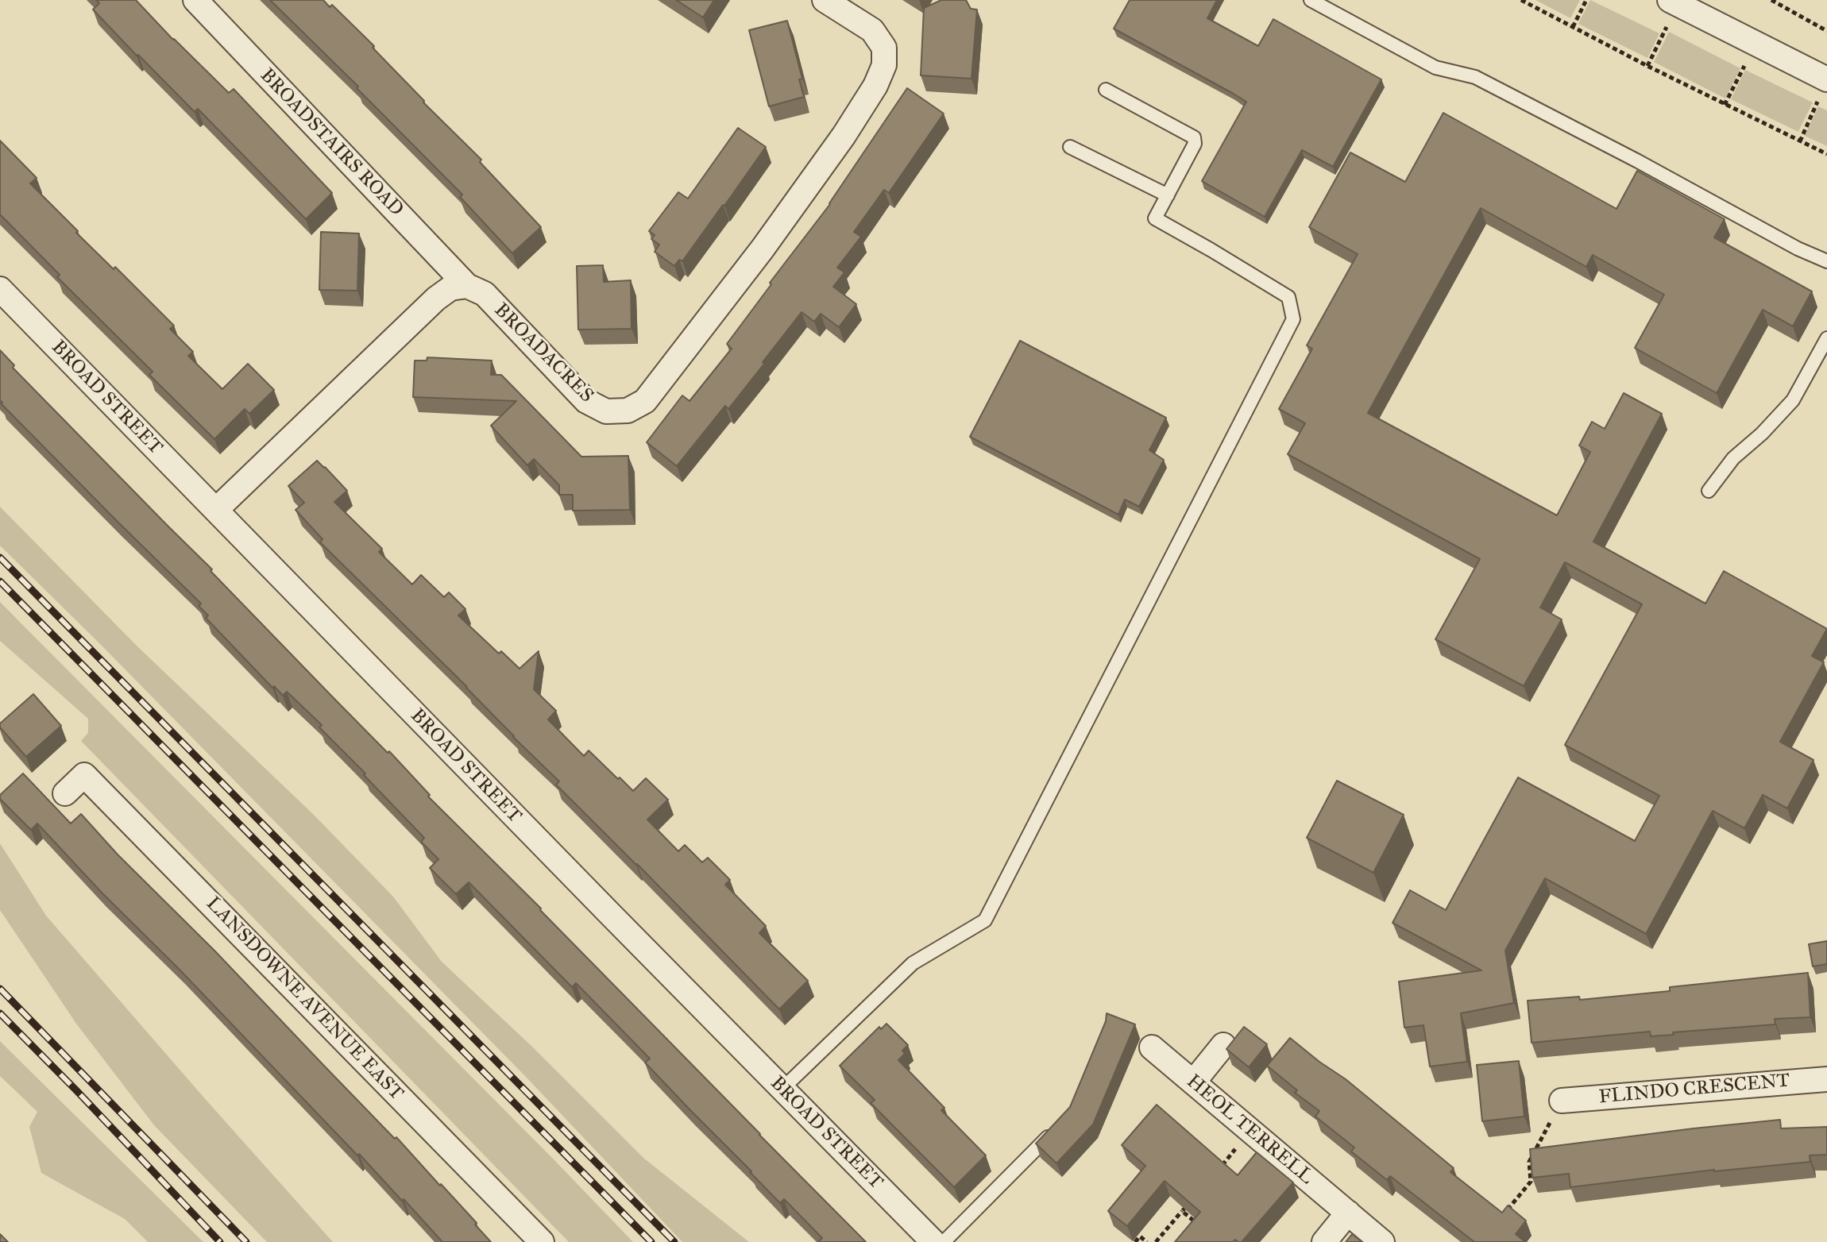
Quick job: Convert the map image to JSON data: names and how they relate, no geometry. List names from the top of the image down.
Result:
{
  "streets": {
    "street": [
      "BROADSTAIRS ROAD",
      "BROADACRES",
      "BROAD STREET",
      "LANSDOWNE AVENUE EAST",
      "FLINDO CRESCENT",
      "HEOL TERRELL"
    ]
  },
  "crossings": [
    ["BROADSTAIRS ROAD", "BROADACRES"]
  ]
}
